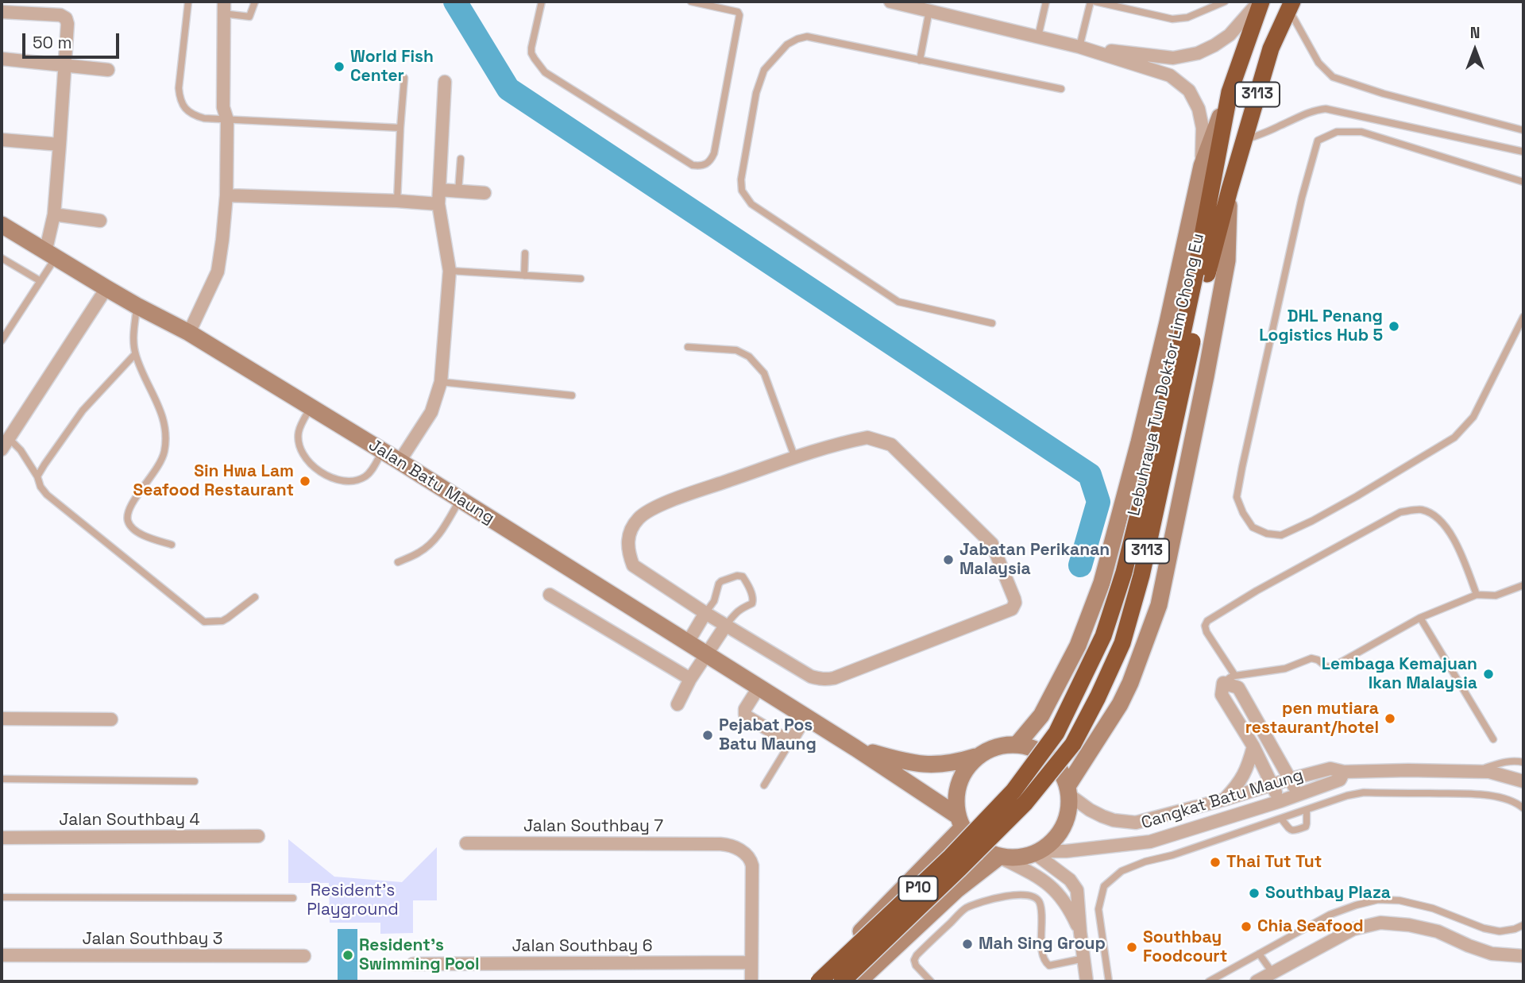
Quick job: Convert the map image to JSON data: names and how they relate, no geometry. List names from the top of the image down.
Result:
{
  "streets": {
    "highway": ["3113", "Lebuhraya Tun Doktor Lim Chong Eu", "P10"],
    "main road": ["Jalan Batu Maung"],
    "street": [
      "Cangkat Batu Maung",
      "Jalan Southbay 4",
      "Jalan Southbay 7",
      "Jalan Southbay 3",
      "Jalan Southbay 6"
    ]
  },
  "crossings": [
    ["Lebuhraya Tun Doktor Lim Chong Eu", "P10"],
    ["Jalan Batu Maung", "Cangkat Batu Maung"],
    ["Jalan Southbay 7", "Jalan Southbay 6"]
  ],
  "parks": ["Resident's Playground"],
  "places": [
    "World Fish Center",
    "DHL Penang Logistics Hub 5",
    "Sin Hwa Lam Seafood Restaurant",
    "Jabatan Perikanan Malaysia",
    "Lembaga Kemajuan Ikan Malaysia",
    "pen mutiara restaurant/hotel",
    "Pejabat Pos Batu Maung",
    "Thai Tut Tut",
    "Southbay Plaza",
    "Chia Seafood",
    "Mah Sing Group",
    "Southbay Foodcourt",
    "Resident's Swimming Pool"
  ],
  "scale_bar": "50 m",
  "north": "top"
}
